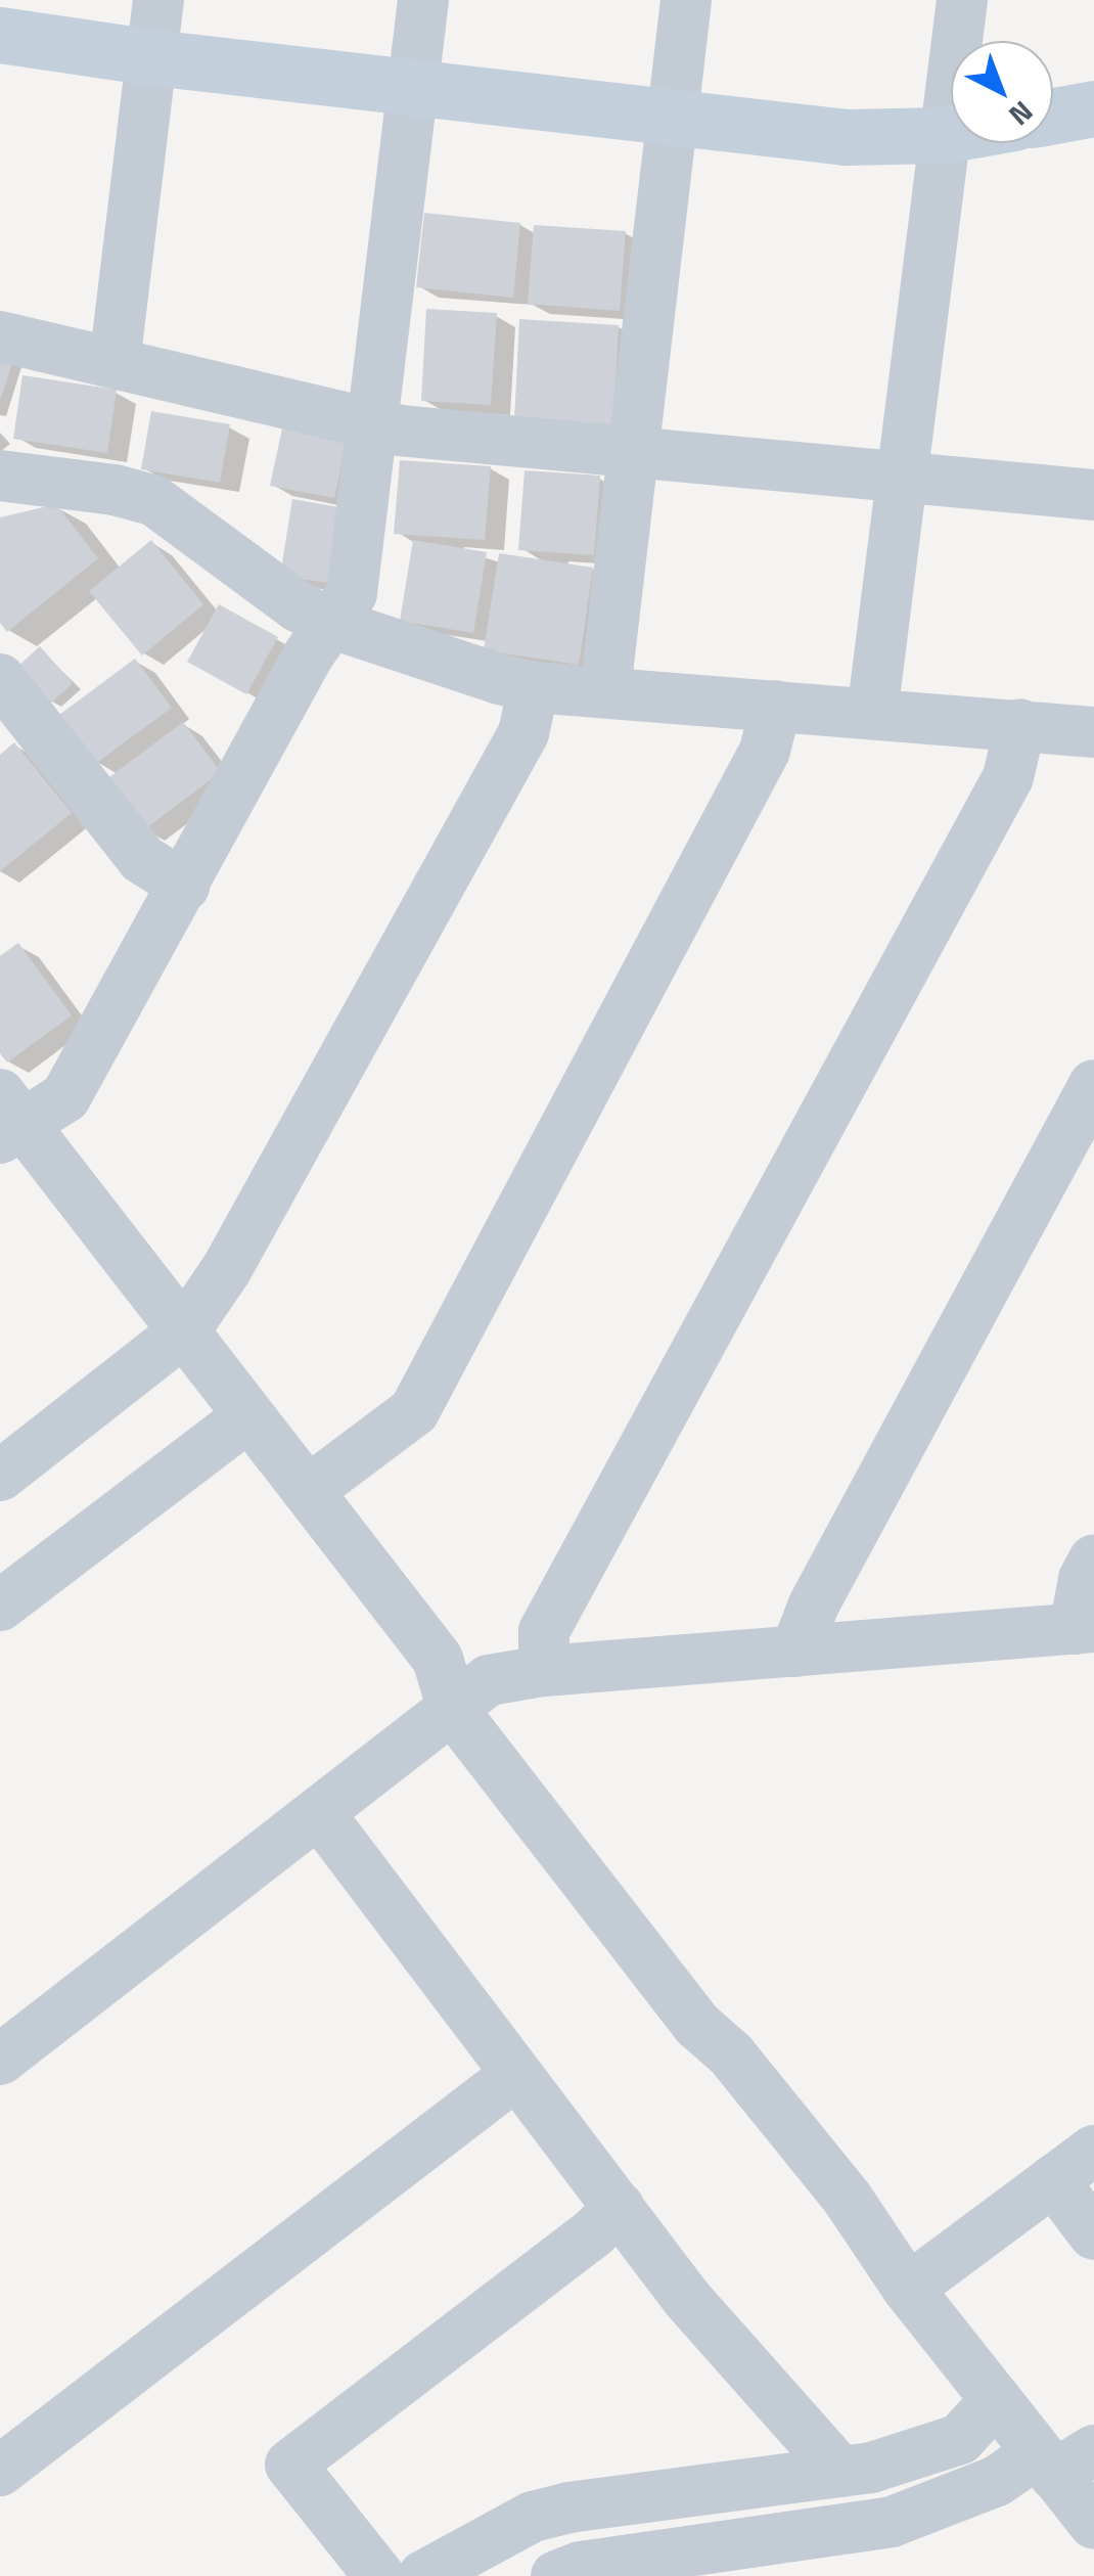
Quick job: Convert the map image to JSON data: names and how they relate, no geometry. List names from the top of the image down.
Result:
{
  "north": "bottom right"
}
